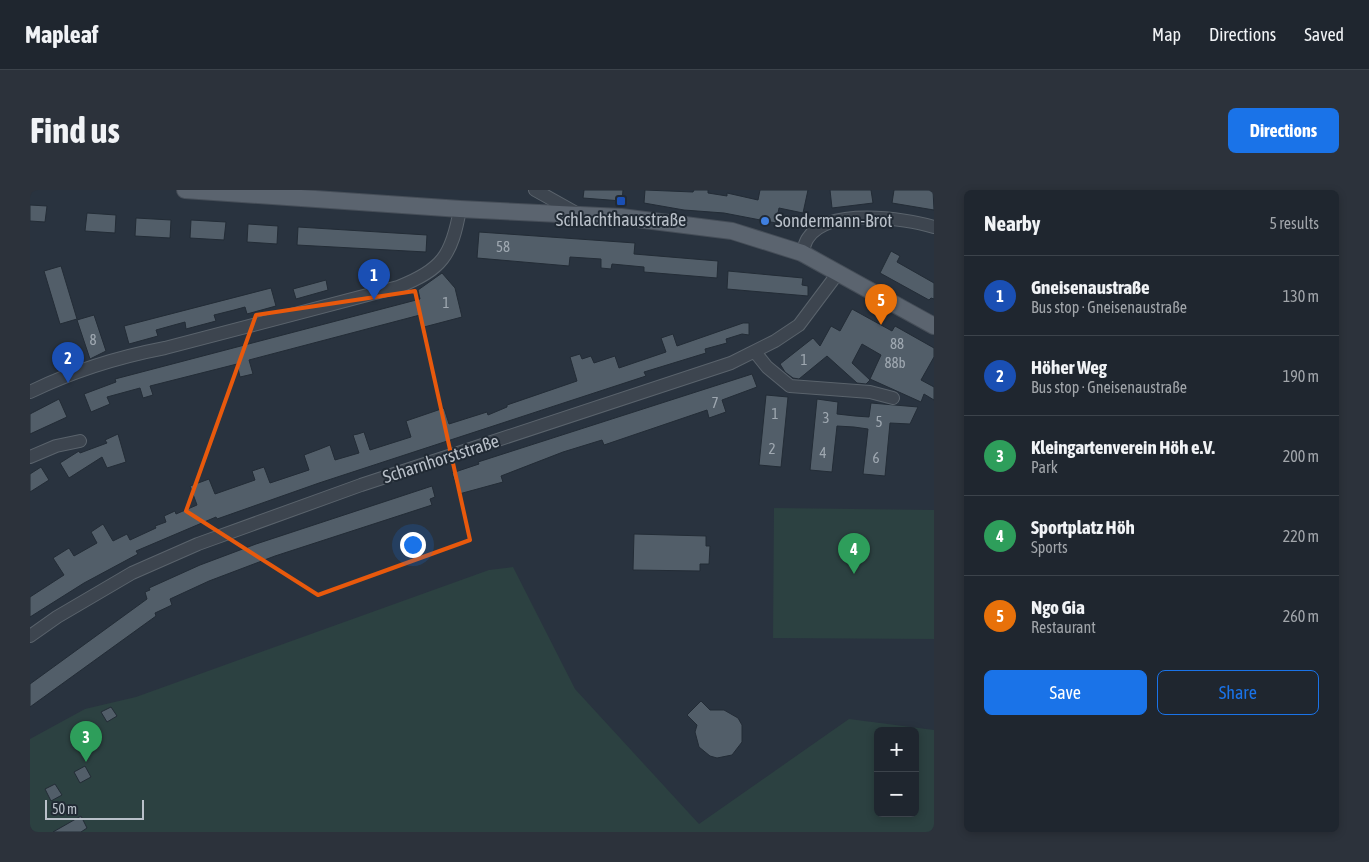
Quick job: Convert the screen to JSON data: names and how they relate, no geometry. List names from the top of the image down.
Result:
{
  "streets": {
    "street": ["Scharnhorststraße"]
  },
  "places": {
    "transit": ["Schlachthausstraße"],
    "other": ["Sondermann-Brot"]
  },
  "house_numbers": [
    "58",
    "1",
    "8",
    "88",
    "1",
    "88b",
    "7",
    "1",
    "3",
    "5",
    "2",
    "4",
    "6"
  ],
  "scale_bar": "50 m",
  "page": {
    "header": "Mapleaf",
    "nav": ["Map", "Directions", "Saved"],
    "buttons": [
      "Directions",
      ["Save", "Share"]
    ],
    "title": "Find us",
    "heading": ["Nearby", "5 results"],
    "list": [
      {
        "mark": "1",
        "name": "Gneisenaustraße",
        "note": "Bus stop · Gneisenaustraße",
        "value": "130 m"
      },
      {
        "mark": "2",
        "name": "Höher Weg",
        "note": "Bus stop · Gneisenaustraße",
        "value": "190 m"
      },
      {
        "mark": "3",
        "name": "Kleingartenverein Höh e.V.",
        "note": "Park",
        "value": "200 m"
      },
      {
        "mark": "4",
        "name": "Sportplatz Höh",
        "note": "Sports",
        "value": "220 m"
      },
      {
        "mark": "5",
        "name": "Ngo Gia",
        "note": "Restaurant",
        "value": "260 m"
      }
    ],
    "pins": [
      "1",
      "5",
      "2",
      "4",
      "3"
    ],
    "map_buttons": ["+", "−"],
    "scale": "50 m"
  }
}
